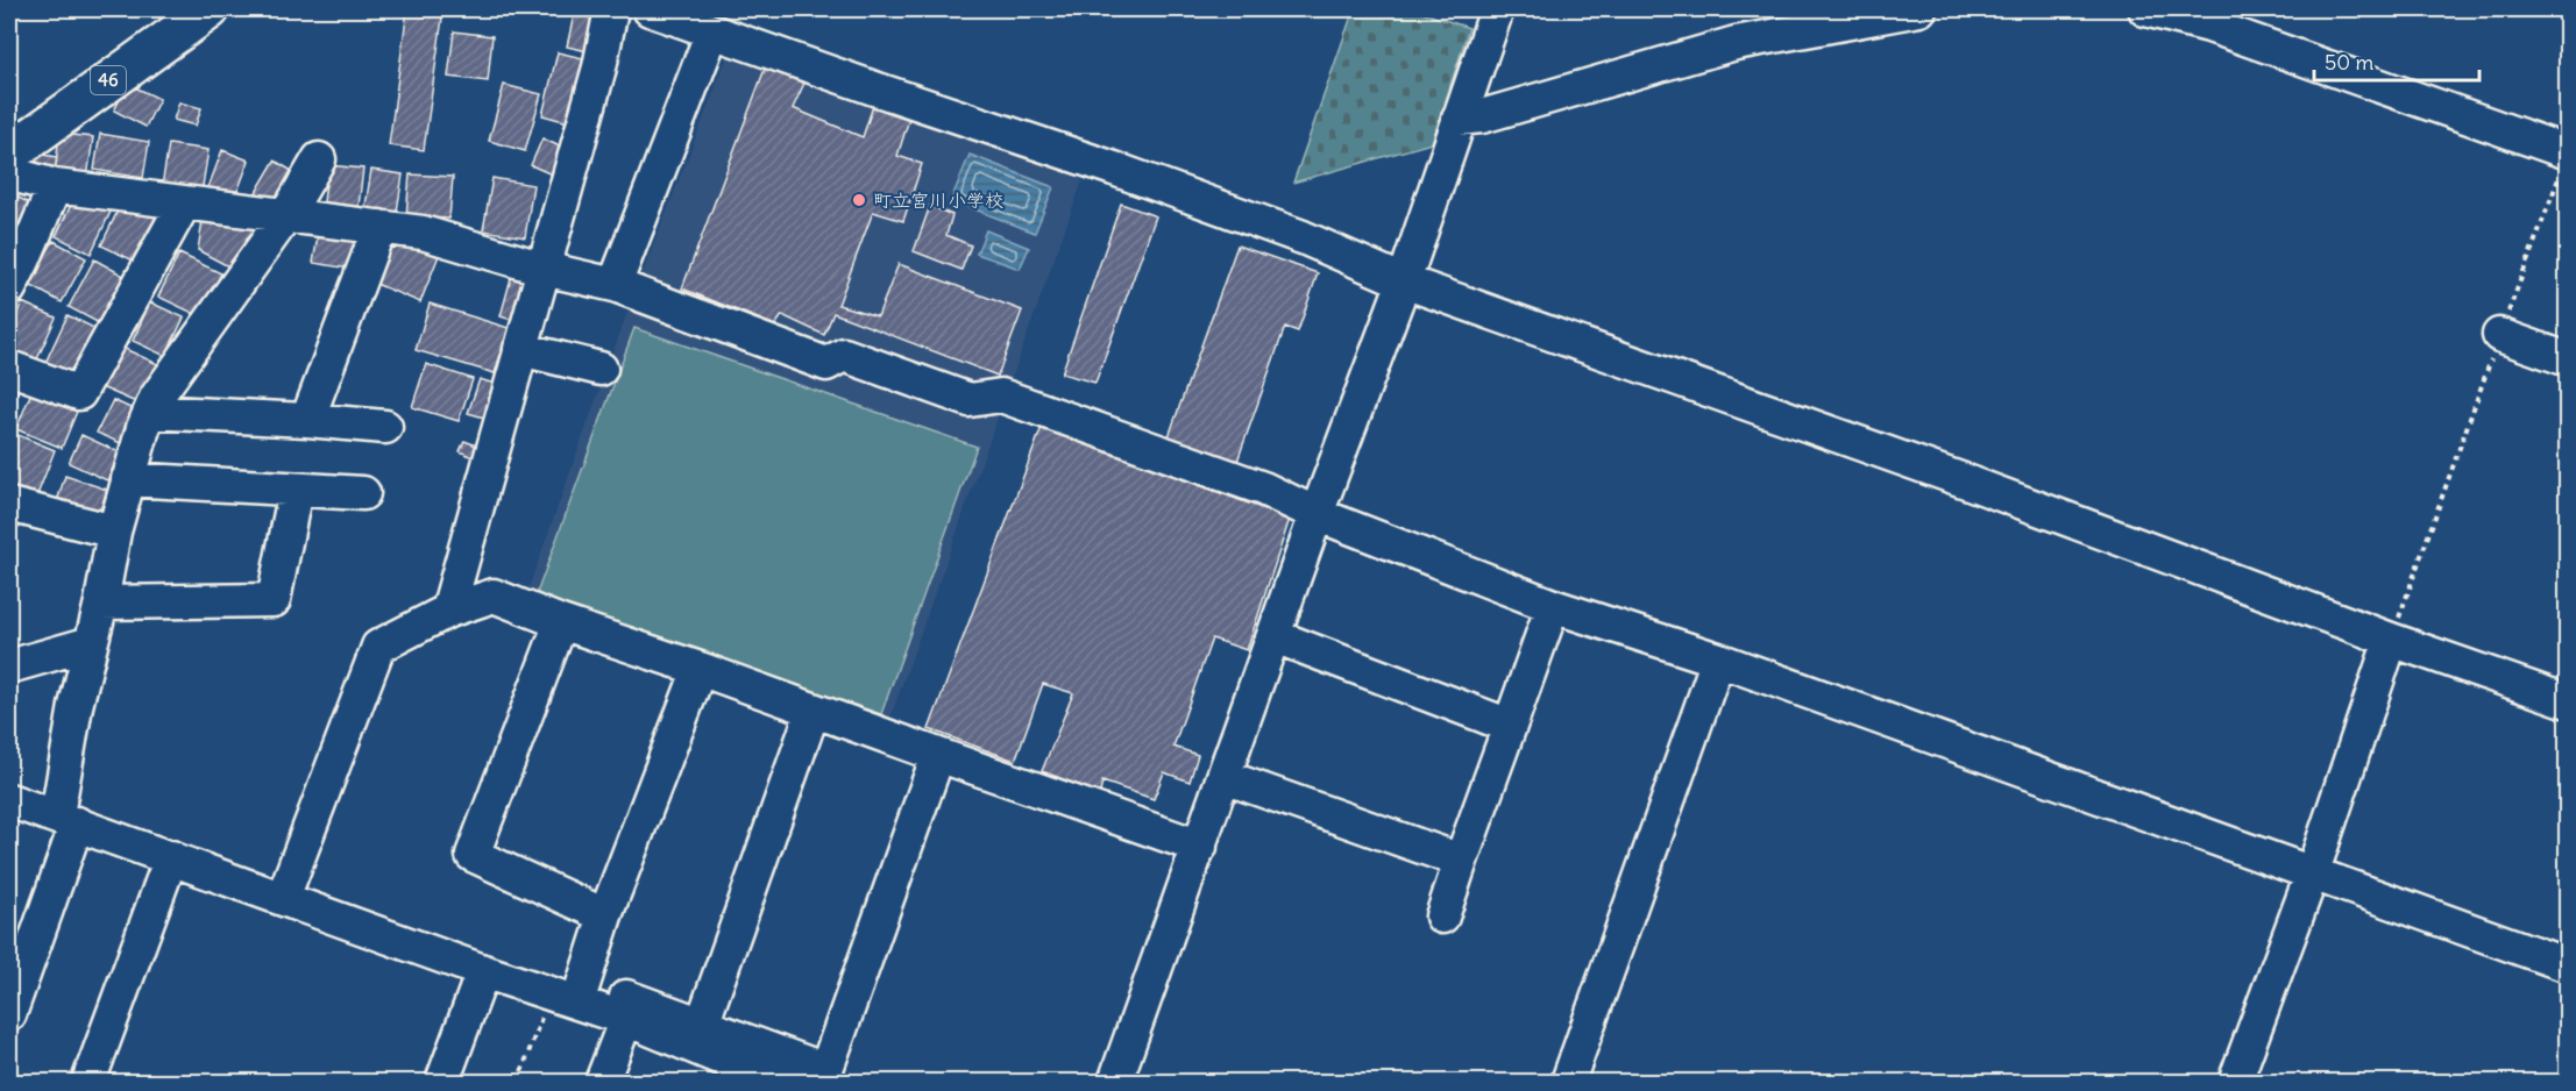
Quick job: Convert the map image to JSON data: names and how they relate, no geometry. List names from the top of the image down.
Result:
{
  "streets": {
    "main road": ["46"]
  },
  "places": ["町立宮川小学校"],
  "scale_bar": "50 m"
}
